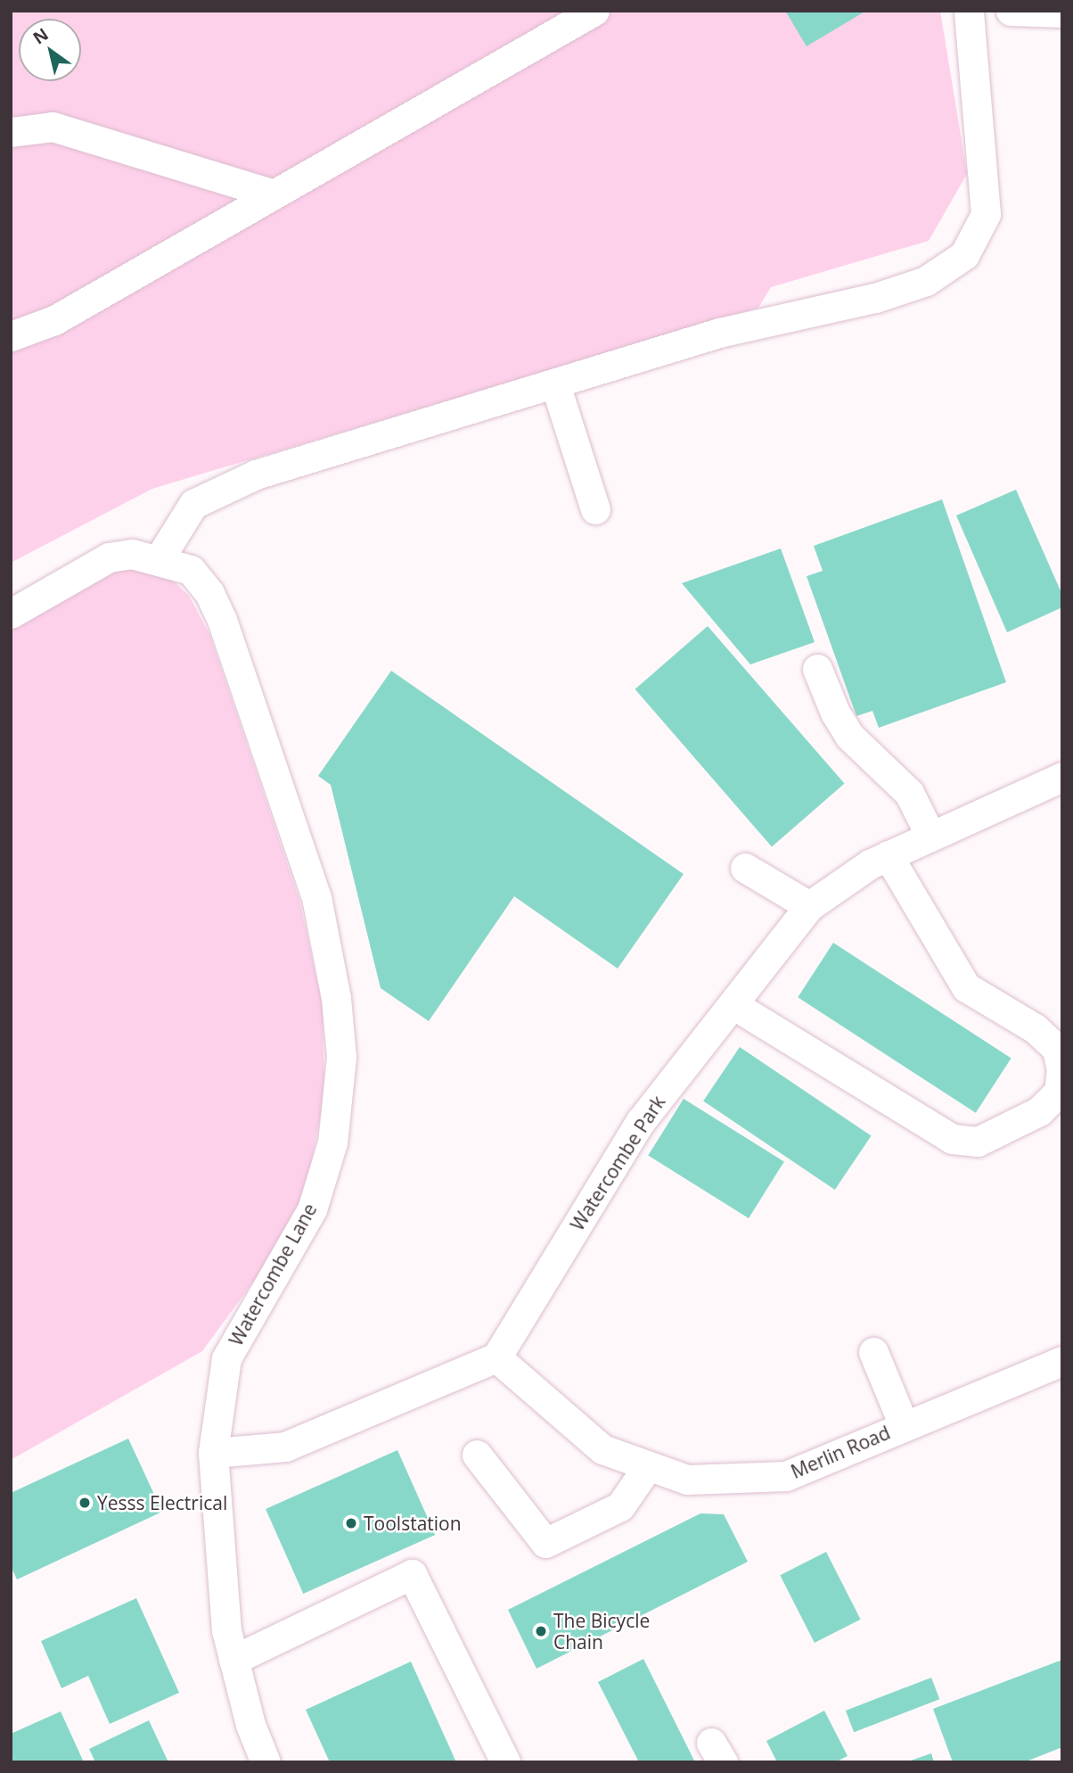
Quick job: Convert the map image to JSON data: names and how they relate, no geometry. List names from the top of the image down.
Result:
{
  "streets": {
    "street": ["Watercombe Park", "Watercombe Lane", "Merlin Road"]
  },
  "crossings": [
    ["Watercombe Park", "Merlin Road"]
  ],
  "places": ["Yesss Electrical", "Toolstation", "The Bicycle Chain"],
  "north": "top left"
}
